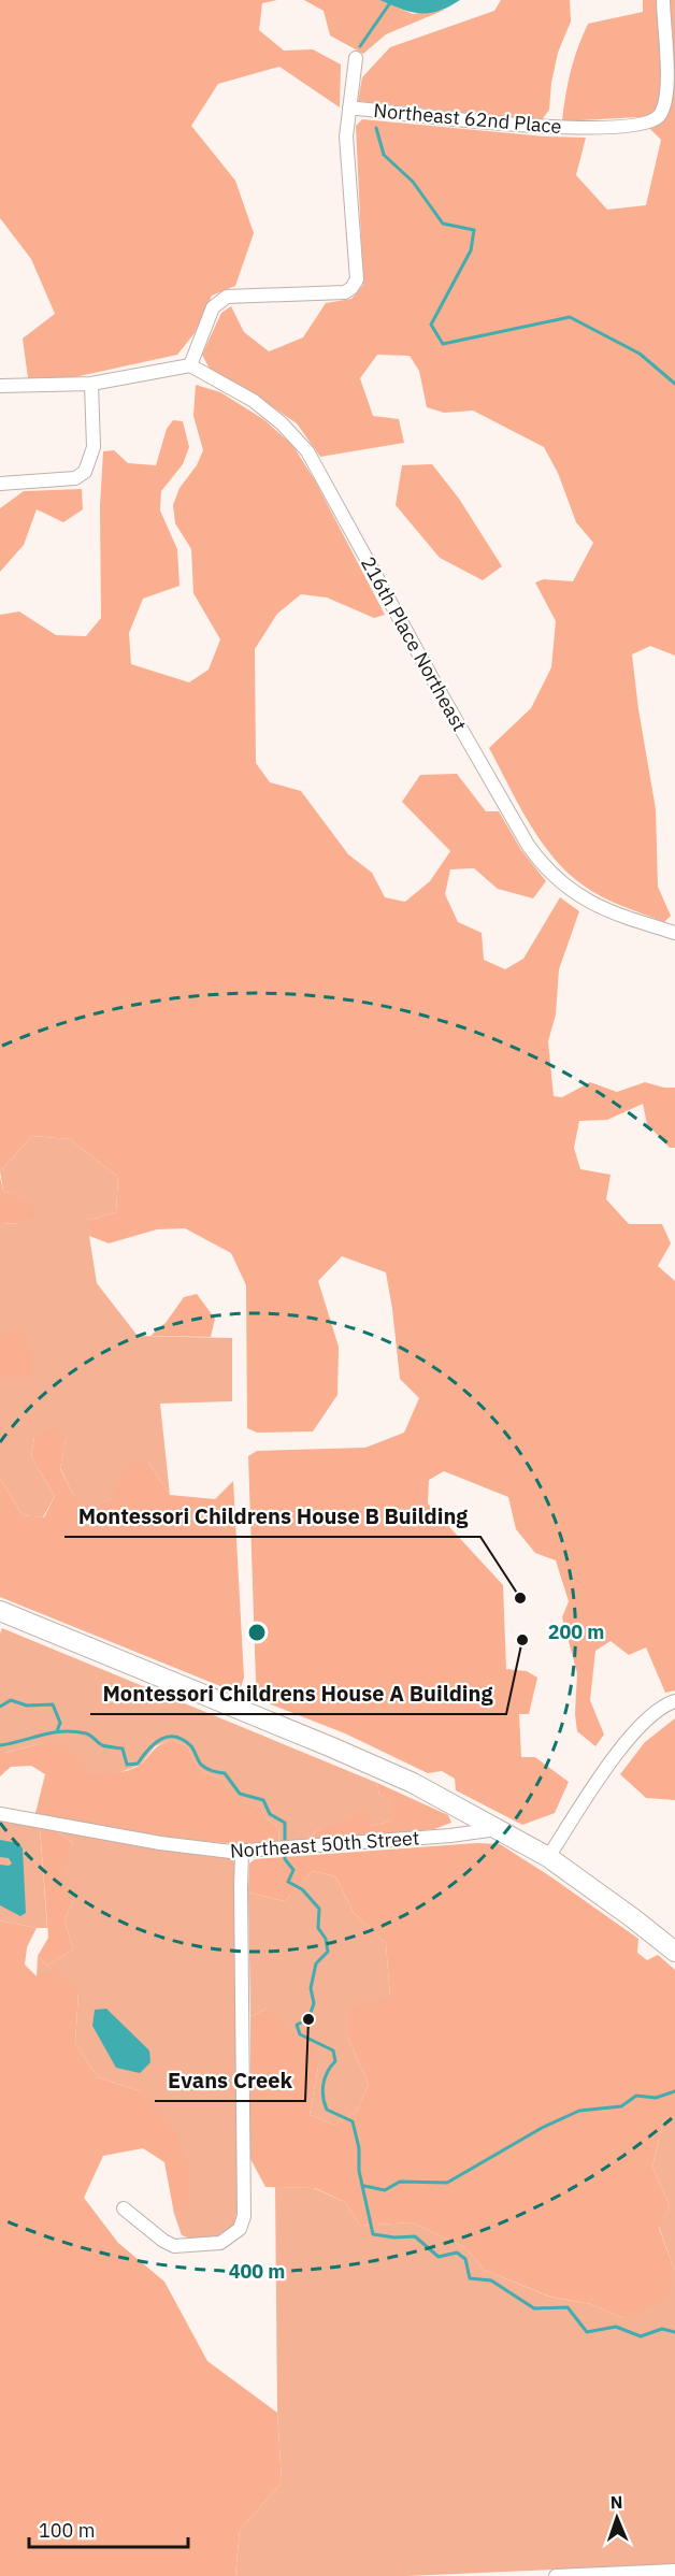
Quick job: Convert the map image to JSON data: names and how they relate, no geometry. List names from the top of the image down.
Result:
{
  "streets": {
    "street": ["Northeast 62nd Place", "216th Place Northeast", "Northeast 50th Street"]
  },
  "places": ["Montessori Childrens House B Building", "Montessori Childrens House A Building", "Evans Creek"],
  "scale_bar": "100 m",
  "north": "top",
  "rings": ["200 m", "400 m"]
}
